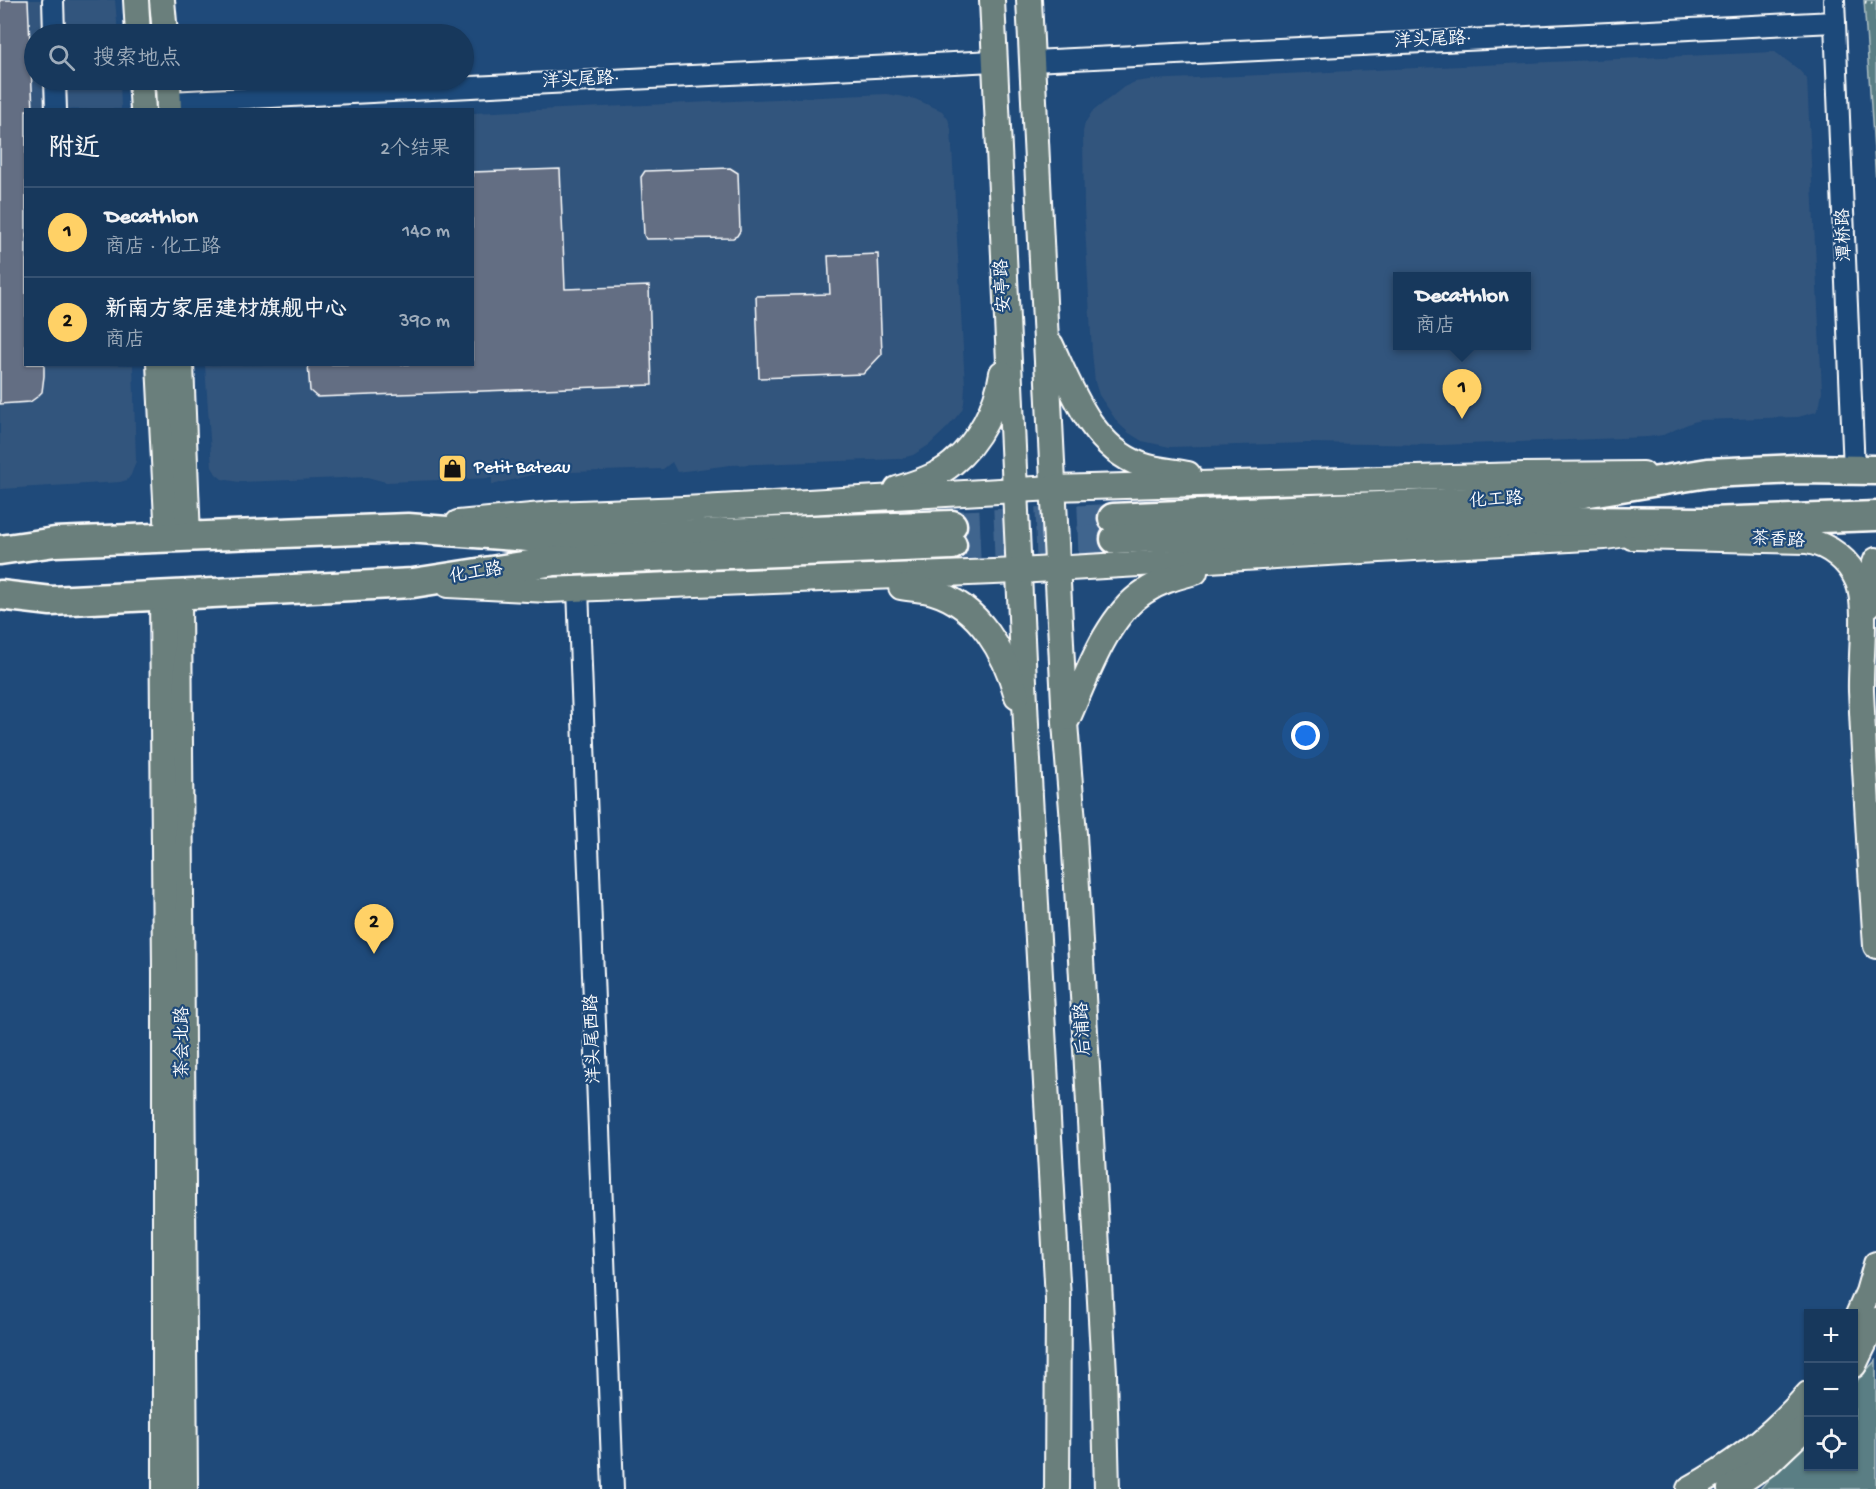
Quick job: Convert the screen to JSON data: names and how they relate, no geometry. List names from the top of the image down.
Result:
{
  "streets": {
    "highway": ["化工路"],
    "main road": [
      "安亭路",
      "茶香路",
      "后浦路",
      "茶会北路"
    ],
    "street": ["洋头尾路·", "潭桥路", "洋头尾西路"]
  },
  "crossings": [
    ["洋头尾路·", "潭桥路"],
    ["洋头尾路·", "安亭路"],
    ["潭桥路", "化工路"],
    ["化工路", "茶会北路"]
  ],
  "places": {
    "shop": ["Petit Bateau"]
  },
  "page": {
    "search": "搜索地点",
    "heading": ["附近", "2个结果"],
    "list": [
      {
        "mark": "1",
        "name": "Decathlon",
        "note": "商店 · 化工路",
        "value": "140 m"
      },
      {
        "mark": "2",
        "name": "新南方家居建材旗舰中心",
        "note": "商店",
        "value": "390 m"
      }
    ],
    "popup": ["Decathlon", "商店"],
    "pins": ["1", "2"],
    "map_buttons": ["+", "−"]
  }
}
